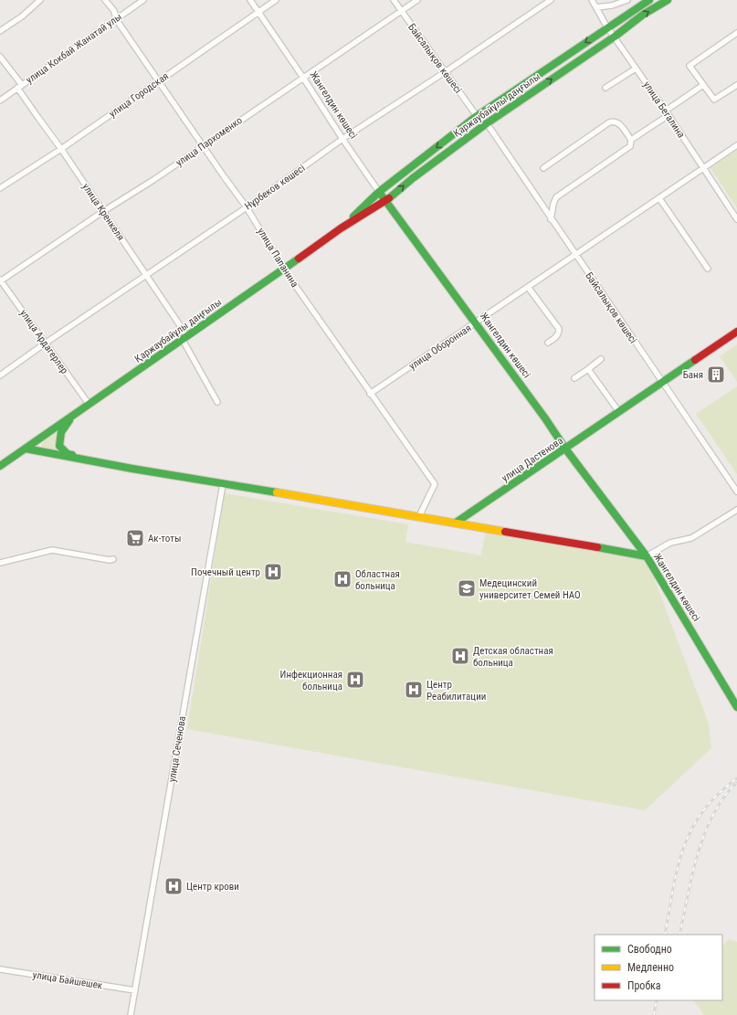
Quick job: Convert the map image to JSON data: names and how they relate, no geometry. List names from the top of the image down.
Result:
{
  "streets": {
    "main road": ["Жангелдин көшесі", "Қаржаубайұлы даңғылы", "улица Дастенова"],
    "street": [
      "улица Кокбай Жанатай улы",
      "Байсалықов көшесі",
      "улица Городская",
      "улица Бегалина",
      "улица Пархоменко",
      "Нұрбеков көшесі",
      "улица Кренкеля",
      "улица Папанина",
      "улица Ардагерлер",
      "улица Оборонная",
      "улица Сеченова",
      "улица Байшешек"
    ]
  },
  "crossings": [
    ["улица Кокбай Жанатай улы", "улица Кренкеля"],
    ["улица Кокбай Жанатай улы", "улица Папанина"],
    ["Байсалықов көшесі", "Қаржаубайұлы даңғылы"],
    ["Байсалықов көшесі", "улица Пархоменко"],
    ["Байсалықов көшесі", "Нұрбеков көшесі"],
    ["Байсалықов көшесі", "улица Оборонная"],
    ["Байсалықов көшесі", "улица Дастенова"],
    ["улица Городская", "Жангелдин көшесі"],
    ["улица Городская", "улица Кренкеля"],
    ["улица Городская", "улица Папанина"],
    ["Жангелдин көшесі", "Қаржаубайұлы даңғылы"],
    ["Жангелдин көшесі", "улица Пархоменко"],
    ["Жангелдин көшесі", "Нұрбеков көшесі"],
    ["Жангелдин көшесі", "улица Оборонная"],
    ["Жангелдин көшесі", "улица Дастенова"],
    ["Қаржаубайұлы даңғылы", "улица Бегалина"],
    ["Қаржаубайұлы даңғылы", "улица Кренкеля"],
    ["Қаржаубайұлы даңғылы", "улица Папанина"],
    ["Қаржаубайұлы даңғылы", "улица Ардагерлер"],
    ["улица Бегалина", "улица Оборонная"],
    ["улица Пархоменко", "улица Кренкеля"],
    ["улица Пархоменко", "улица Папанина"],
    ["улица Пархоменко", "улица Ардагерлер"],
    ["Нұрбеков көшесі", "улица Кренкеля"],
    ["Нұрбеков көшесі", "улица Папанина"],
    ["Нұрбеков көшесі", "улица Ардагерлер"],
    ["улица Папанина", "улица Оборонная"],
    ["улица Сеченова", "улица Байшешек"]
  ],
  "places": {
    "building": ["Баня"],
    "supermarket": ["Ак-тоты"],
    "hospital": [
      "Почечный центр",
      "Областная больница",
      "Детская областная больница",
      "Инфекционная больница",
      "Центр Реабилитации",
      "Центр крови"
    ],
    "school or university": ["Медецинский университет Семей НАО"]
  },
  "legend": ["Свободно", "Медленно", "Пробка"]
}
